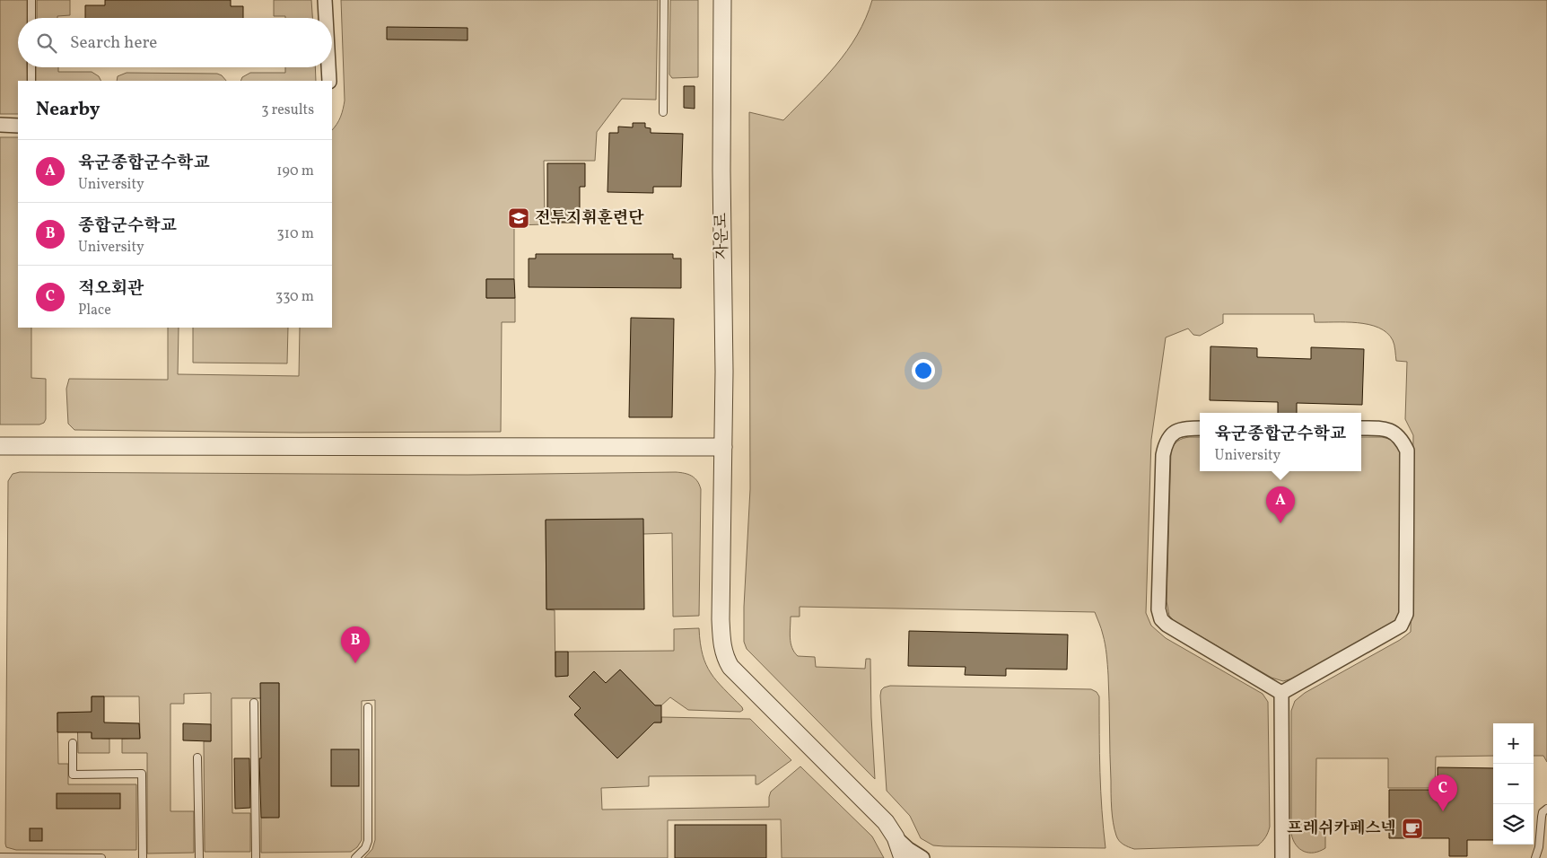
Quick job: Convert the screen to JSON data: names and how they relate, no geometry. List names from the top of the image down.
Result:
{
  "streets": {
    "street": ["자운로"]
  },
  "places": {
    "school or university": ["전투지휘훈련단"],
    "cafe": ["프레쉬카페스넥"]
  },
  "page": {
    "search": "Search here",
    "heading": ["Nearby", "3 results"],
    "list": [
      {
        "mark": "A",
        "name": "육군종합군수학교",
        "note": "University",
        "value": "190 m"
      },
      {
        "mark": "B",
        "name": "종합군수학교",
        "note": "University",
        "value": "310 m"
      },
      {
        "mark": "C",
        "name": "적오회관",
        "note": "Place",
        "value": "330 m"
      }
    ],
    "popup": ["육군종합군수학교", "University"],
    "pins": ["A", "B", "C"],
    "map_buttons": ["+", "−"]
  }
}
